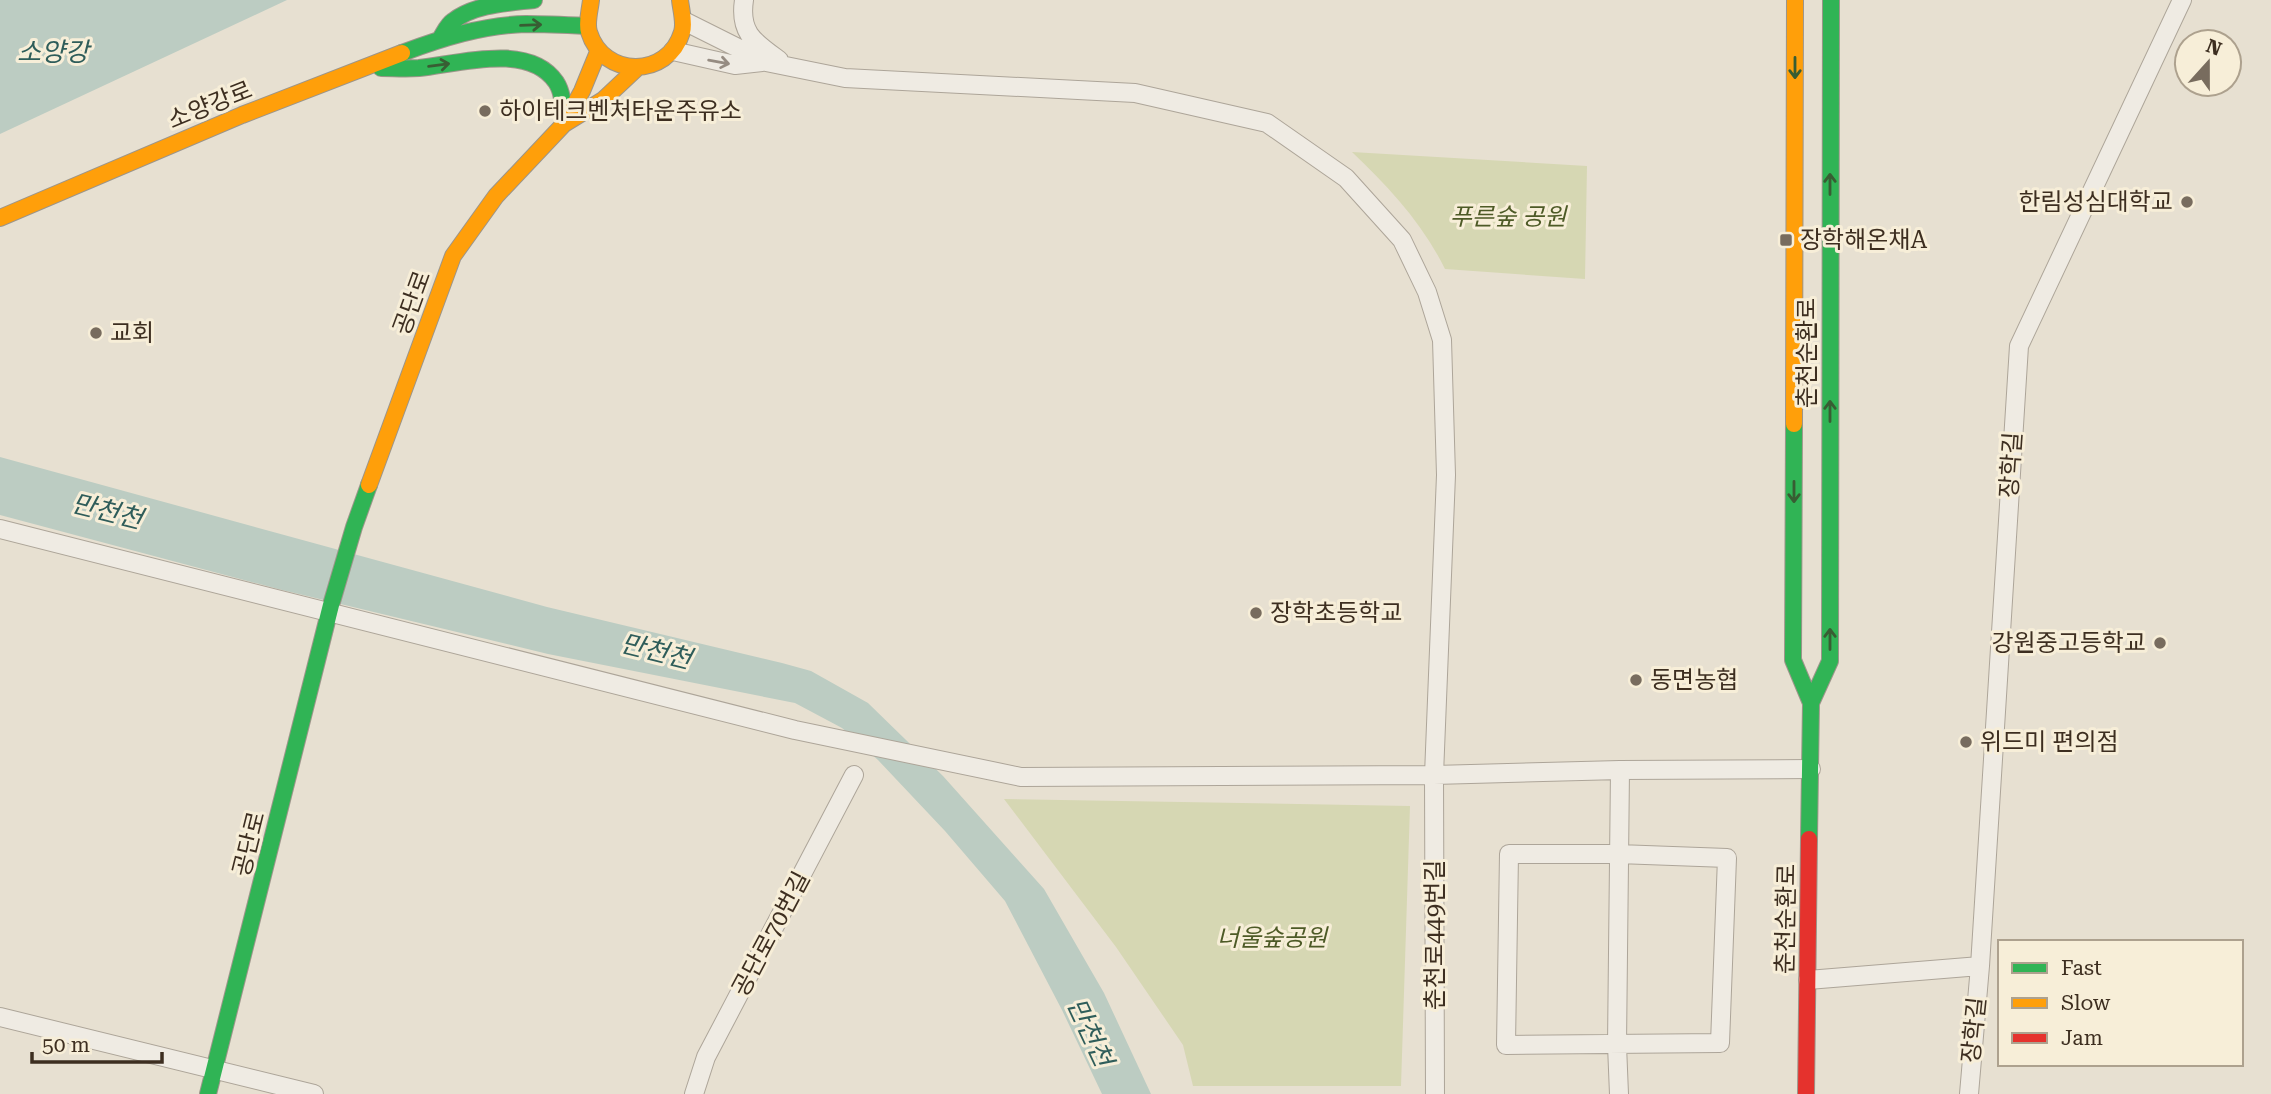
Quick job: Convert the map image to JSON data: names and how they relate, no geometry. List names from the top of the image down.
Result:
{
  "streets": {
    "street": [
      "소양강로",
      "공단로",
      "춘천순환로",
      "장학길",
      "공단로70번길",
      "춘천로449번길"
    ]
  },
  "crossings": [
    ["춘천순환로", "장학길"]
  ],
  "water": ["소양강", "만천천"],
  "parks": ["푸른숲 공원", "너울숲공원"],
  "places": {
    "other": [
      "하이테크벤처타운주유소",
      "한림성심대학교",
      "교회",
      "장학초등학교",
      "강원중고등학교",
      "동면농협",
      "위드미 편의점"
    ],
    "transit": ["장학해온채A"]
  },
  "legend": ["Fast", "Slow", "Jam"],
  "scale_bar": "50 m",
  "north": "top"
}
